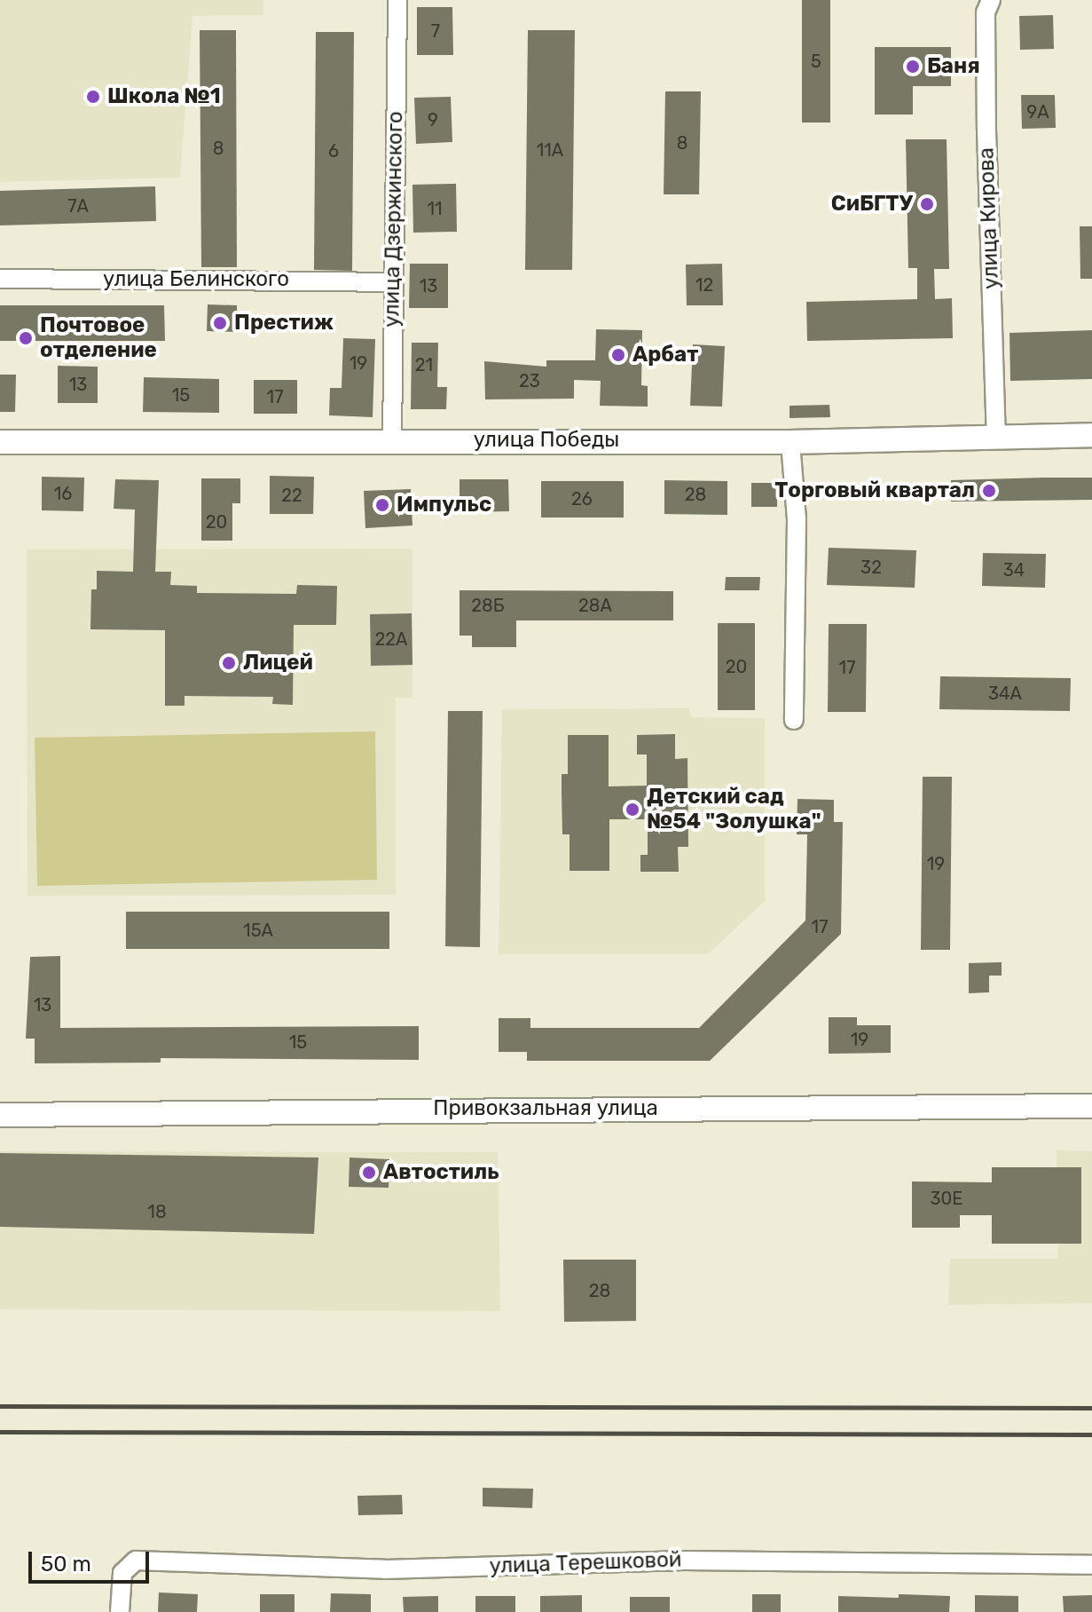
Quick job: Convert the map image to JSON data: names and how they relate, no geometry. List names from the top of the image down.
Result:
{
  "streets": {
    "street": [
      "улица Кирова",
      "улица Дзержинского",
      "улица Белинского",
      "улица Победы",
      "Привокзальная улица",
      "улица Терешковой"
    ]
  },
  "crossings": [
    ["улица Кирова", "улица Победы"],
    ["улица Дзержинского", "улица Белинского"],
    ["улица Дзержинского", "улица Победы"]
  ],
  "places": [
    "Баня",
    "Школа №1",
    "СиБГТУ",
    "Престиж",
    "Почтовое отделение",
    "Арбат",
    "Торговый квартал",
    "Импульс",
    "Лицей",
    "Детский сад №54 \"Золушка\"",
    "Автостиль"
  ],
  "house_numbers": [
    "7",
    "5",
    "9А",
    "9",
    "8",
    "8",
    "11А",
    "6",
    "7А",
    "11",
    "12",
    "13",
    "19",
    "21",
    "23",
    "13",
    "15",
    "17",
    "16",
    "28",
    "22",
    "26",
    "20",
    "32",
    "34",
    "28Б",
    "28А",
    "22А",
    "20",
    "17",
    "34А",
    "19",
    "17",
    "15А",
    "13",
    "19",
    "15",
    "30Е",
    "18",
    "28"
  ],
  "scale_bar": "50 m"
}
